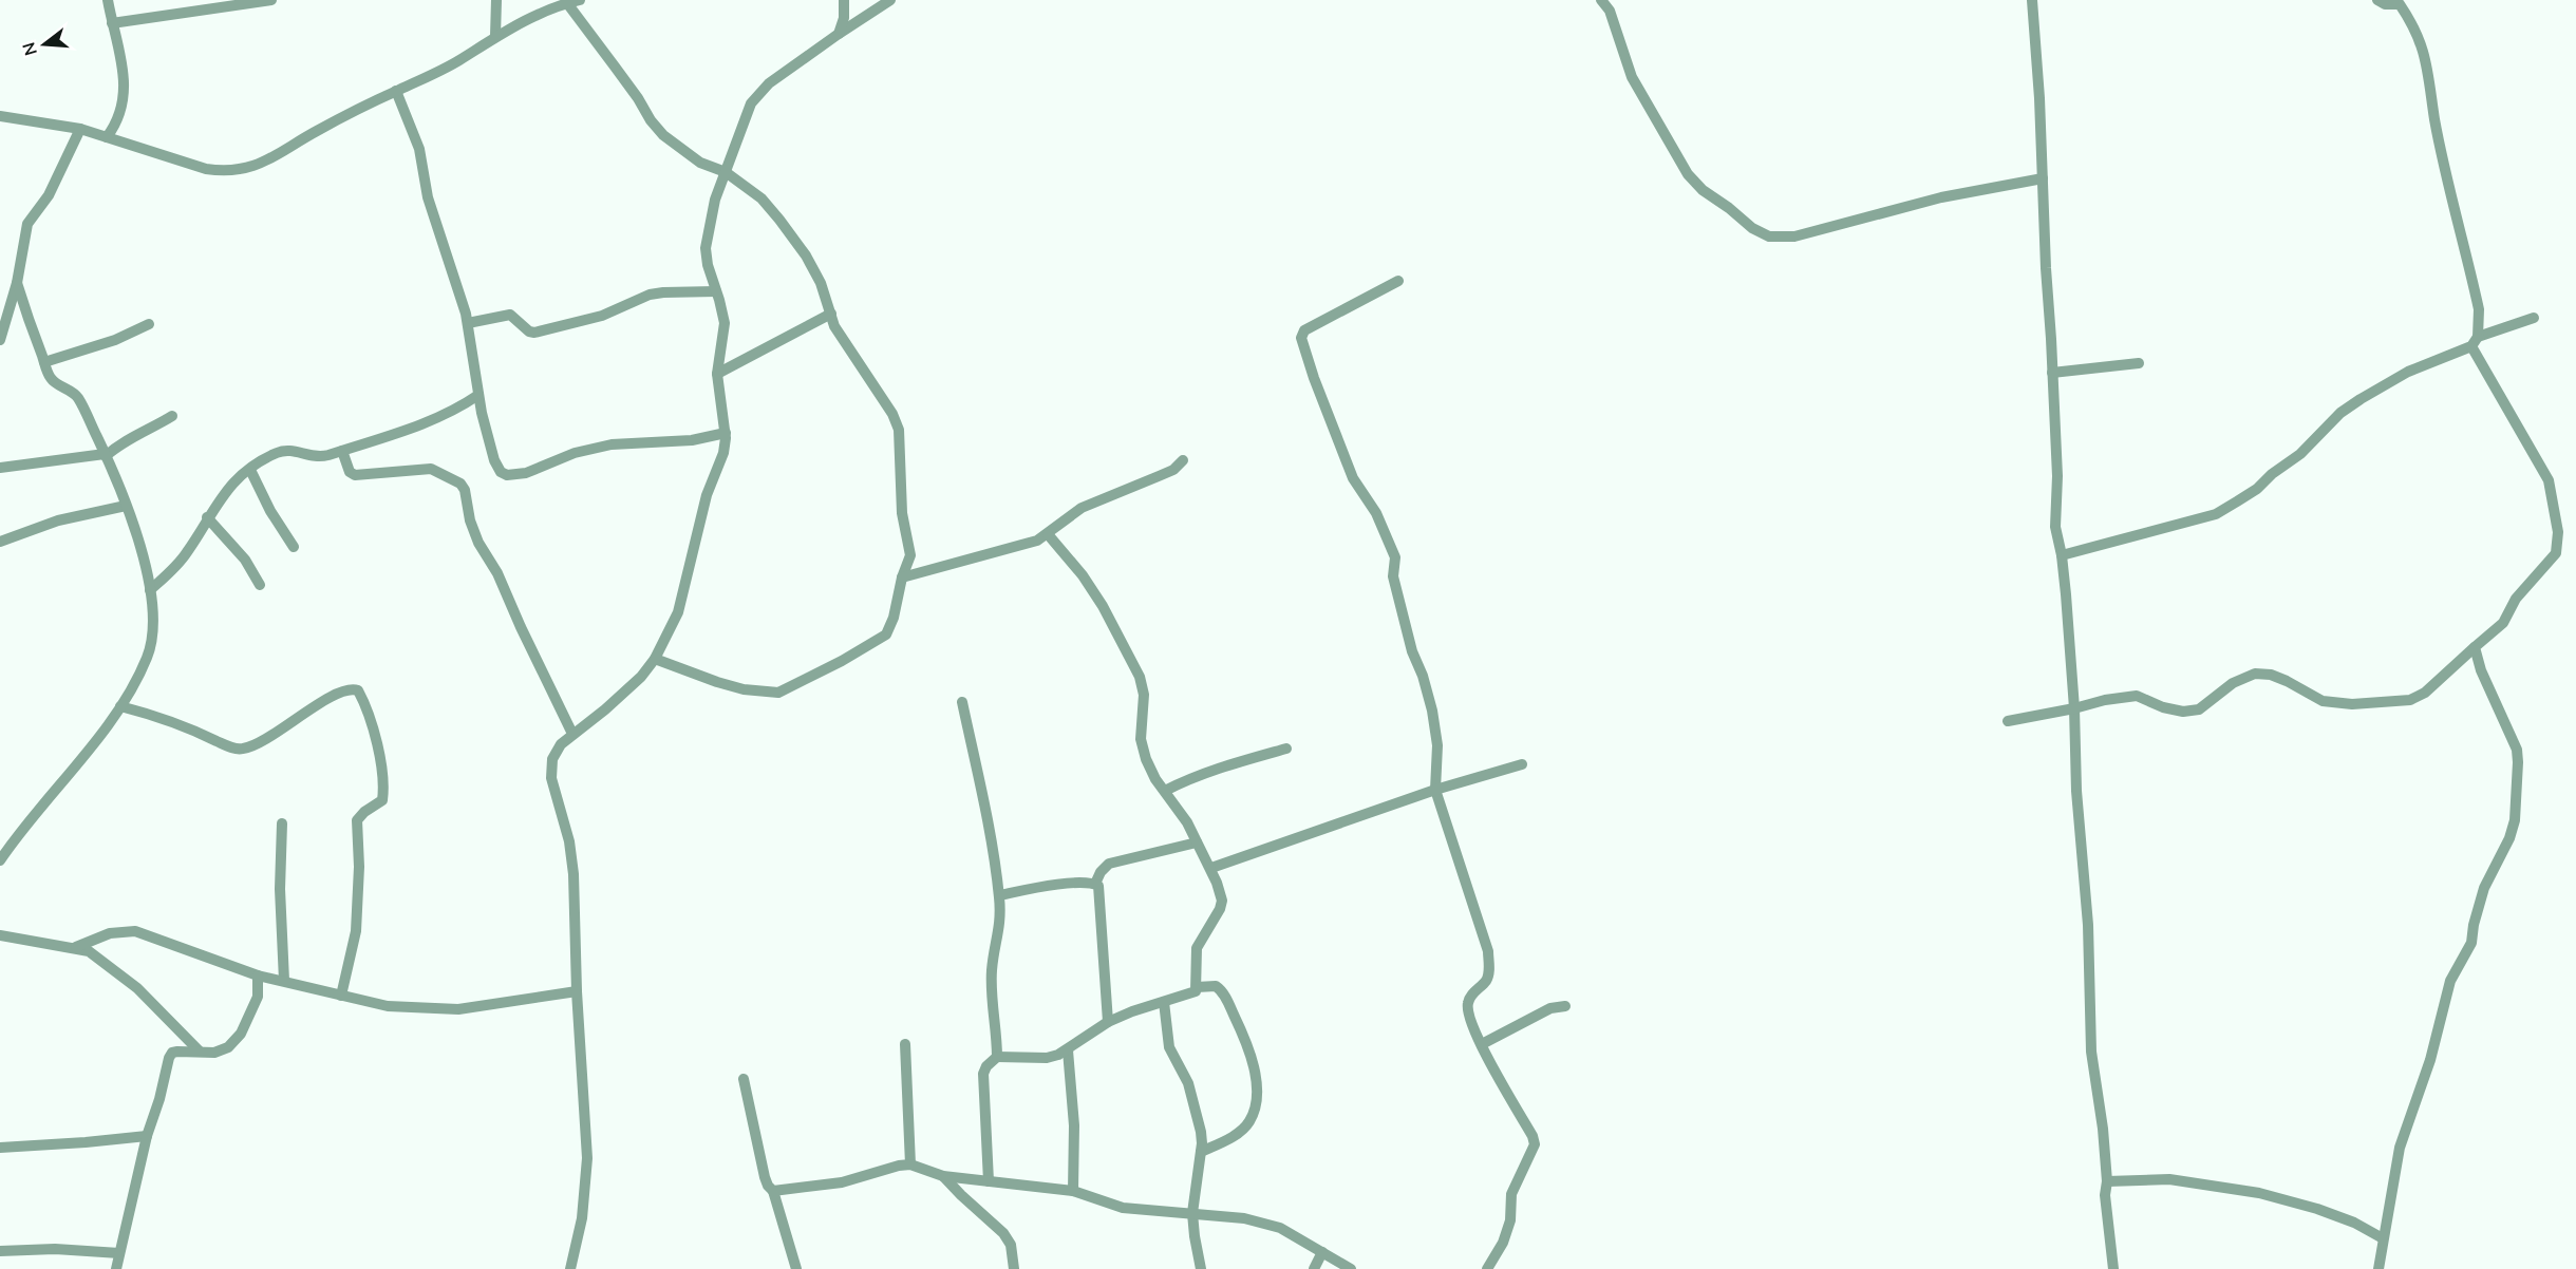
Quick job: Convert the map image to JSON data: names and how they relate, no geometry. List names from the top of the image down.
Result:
{
  "north": "left"
}
